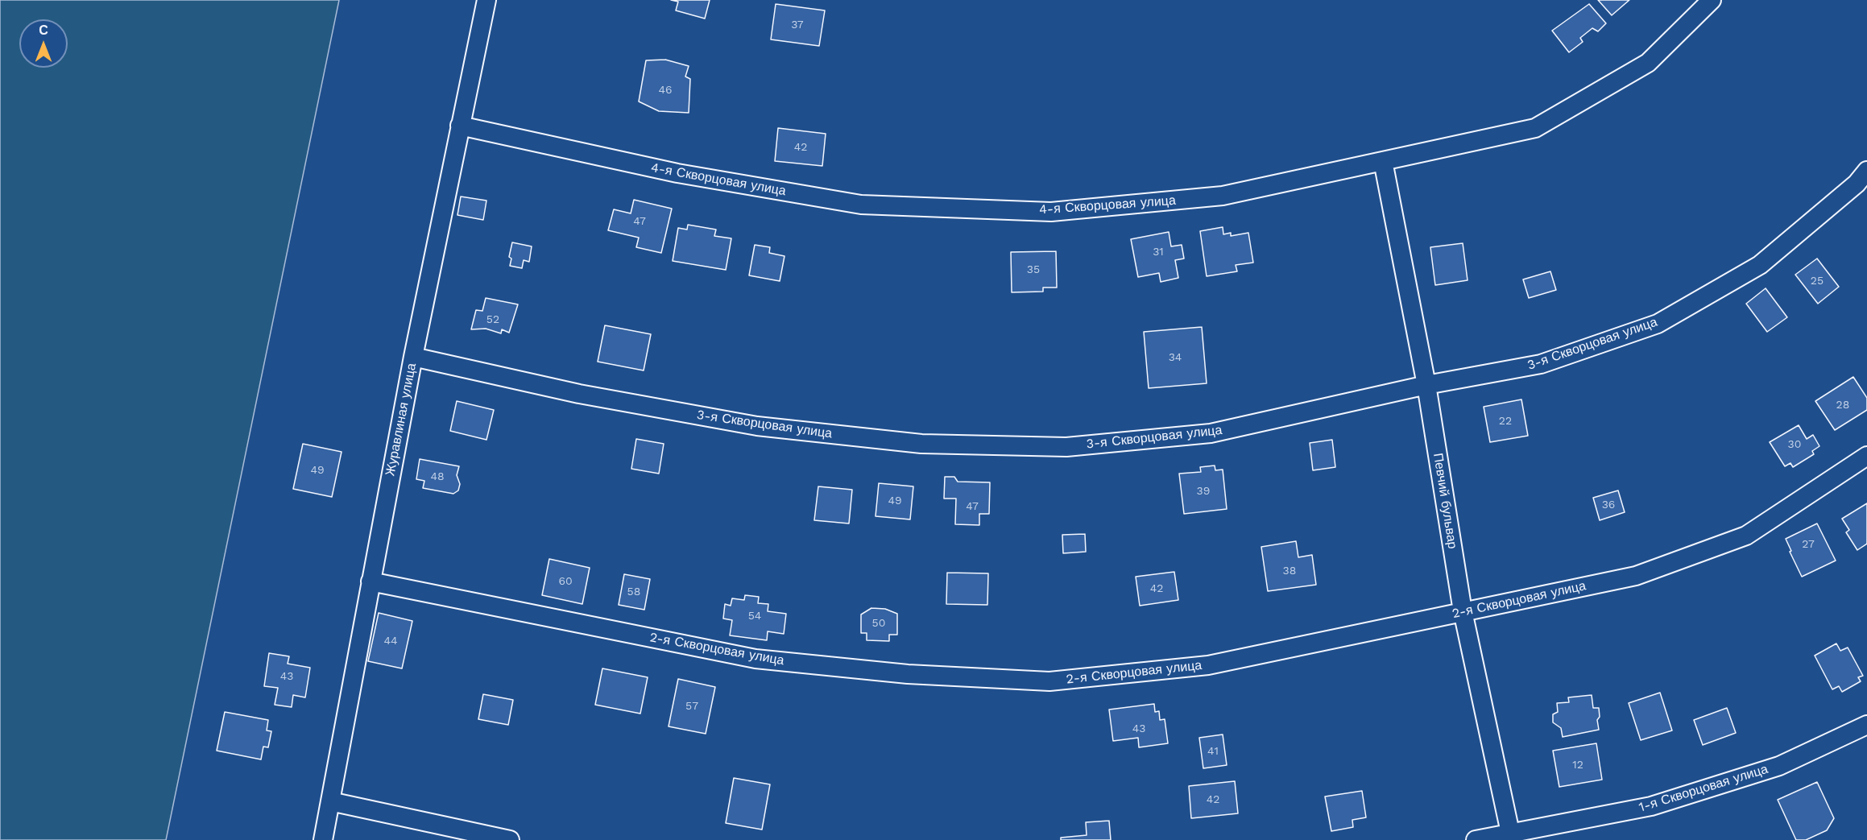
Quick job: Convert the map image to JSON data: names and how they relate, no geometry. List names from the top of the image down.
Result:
{
  "streets": {
    "street": [
      "4-я Скворцовая улица",
      "3-я Скворцовая улица",
      "Журавлиная улица",
      "Певчий бульвар",
      "2-я Скворцовая улица",
      "1-я Скворцовая улица"
    ]
  },
  "crossings": [
    ["4-я Скворцовая улица", "Журавлиная улица"],
    ["4-я Скворцовая улица", "Певчий бульвар"],
    ["3-я Скворцовая улица", "Журавлиная улица"],
    ["3-я Скворцовая улица", "Певчий бульвар"],
    ["Журавлиная улица", "2-я Скворцовая улица"],
    ["Певчий бульвар", "2-я Скворцовая улица"],
    ["Певчий бульвар", "1-я Скворцовая улица"]
  ],
  "house_numbers": [
    "37",
    "46",
    "42",
    "47",
    "31",
    "35",
    "25",
    "52",
    "34",
    "28",
    "22",
    "30",
    "49",
    "48",
    "39",
    "49",
    "36",
    "47",
    "27",
    "38",
    "60",
    "42",
    "58",
    "54",
    "50",
    "44",
    "43",
    "57",
    "43",
    "41",
    "12",
    "42"
  ],
  "north": "top"
}
